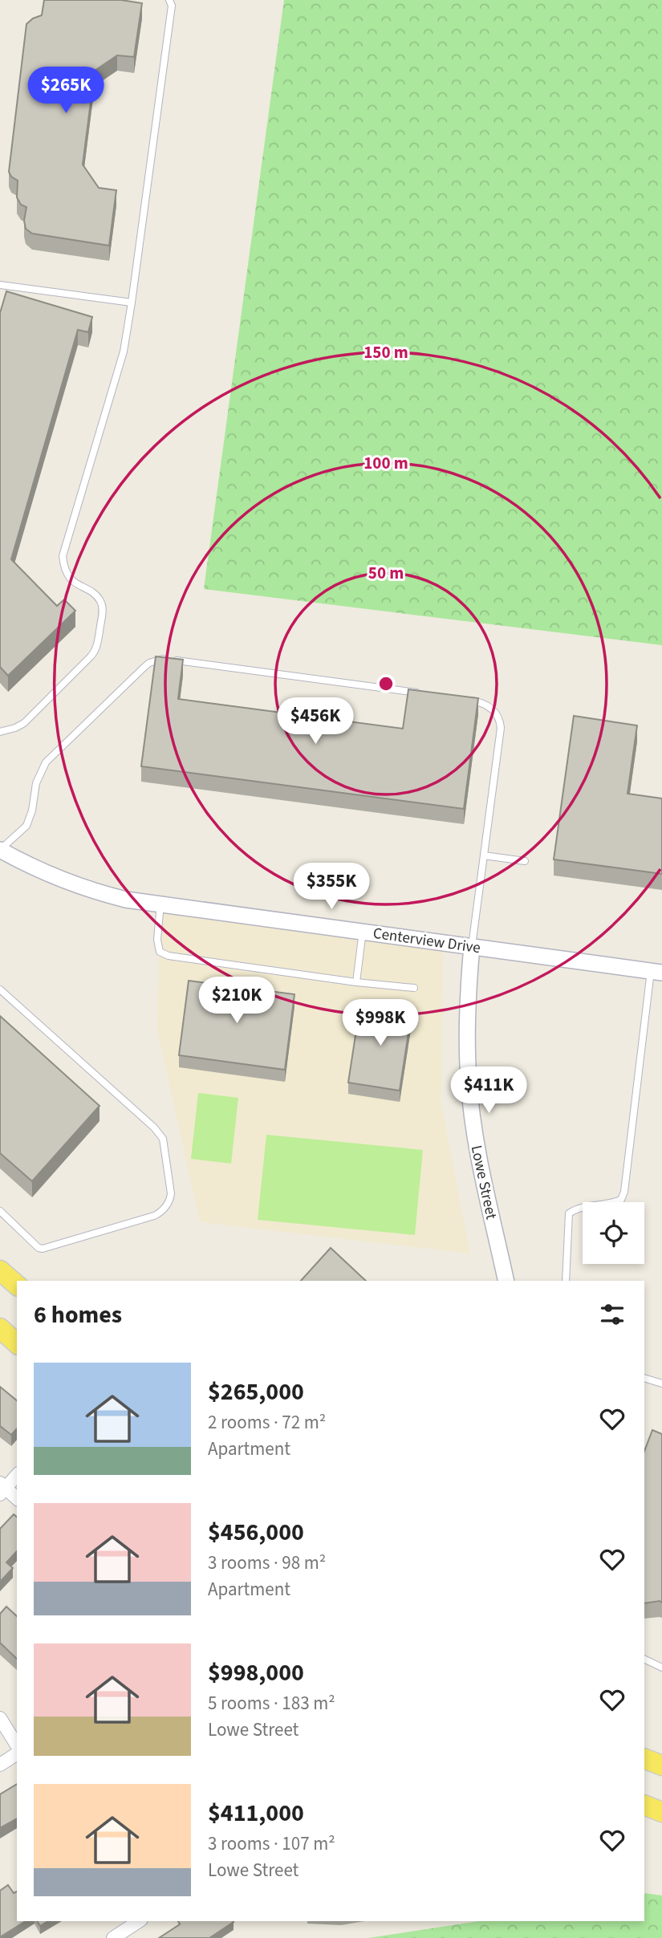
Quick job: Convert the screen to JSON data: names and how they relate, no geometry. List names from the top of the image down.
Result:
{
  "streets": {
    "street": ["Centerview Drive", "Lowe Street"]
  },
  "crossings": [
    ["Centerview Drive", "Lowe Street"]
  ],
  "page": {
    "price": [
      "$265K",
      "$456K",
      "$355K",
      "$210K",
      "$998K",
      "$411K"
    ],
    "heading": "6 homes",
    "list": [
      {
        "name": "$265,000",
        "note": "2 rooms · 72 m² · Apartment"
      },
      {
        "name": "$456,000",
        "note": "3 rooms · 98 m² · Apartment"
      },
      {
        "name": "$998,000",
        "note": "5 rooms · 183 m² · Lowe Street"
      },
      {
        "name": "$411,000",
        "note": "3 rooms · 107 m² · Lowe Street"
      }
    ]
  },
  "rings": ["150 m", "100 m", "50 m"]
}
